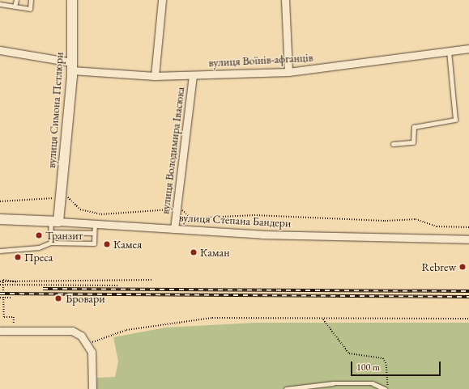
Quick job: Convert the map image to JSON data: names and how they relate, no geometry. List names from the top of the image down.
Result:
{
  "streets": {
    "street": [
      "вулиця Воїнів-афганців",
      "вулиця Симона Петлюри",
      "вулиця Володимира Івасюка",
      "вулиця Степана Бандери"
    ]
  },
  "crossings": [
    ["вулиця Воїнів-афганців", "вулиця Симона Петлюри"],
    ["вулиця Воїнів-афганців", "вулиця Володимира Івасюка"],
    ["вулиця Симона Петлюри", "вулиця Степана Бандери"],
    ["вулиця Володимира Івасюка", "вулиця Степана Бандери"]
  ],
  "places": [
    "Транзит",
    "Камея",
    "Каман",
    "Преса",
    "Rebrew",
    "Бровари"
  ],
  "scale_bar": "100 m"
}
